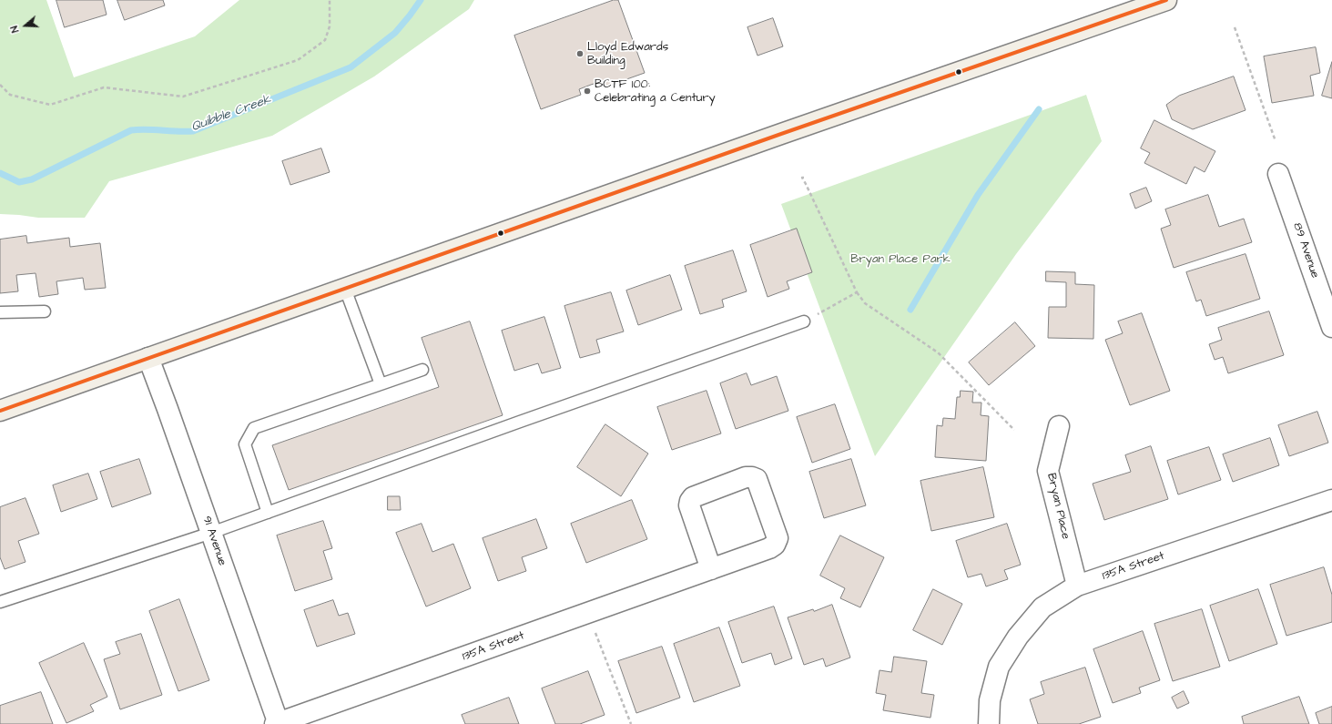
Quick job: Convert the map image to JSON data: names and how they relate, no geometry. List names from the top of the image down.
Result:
{
  "streets": {
    "street": [
      "89 Avenue",
      "Bryan Place",
      "91 Avenue",
      "135A Street"
    ]
  },
  "crossings": [
    ["Bryan Place", "135A Street"],
    ["91 Avenue", "135A Street"]
  ],
  "water": ["Quibble Creek"],
  "parks": ["Bryan Place Park"],
  "places": ["Lloyd Edwards Building", "BCTF 100: Celebrating a Century"],
  "north": "left"
}
